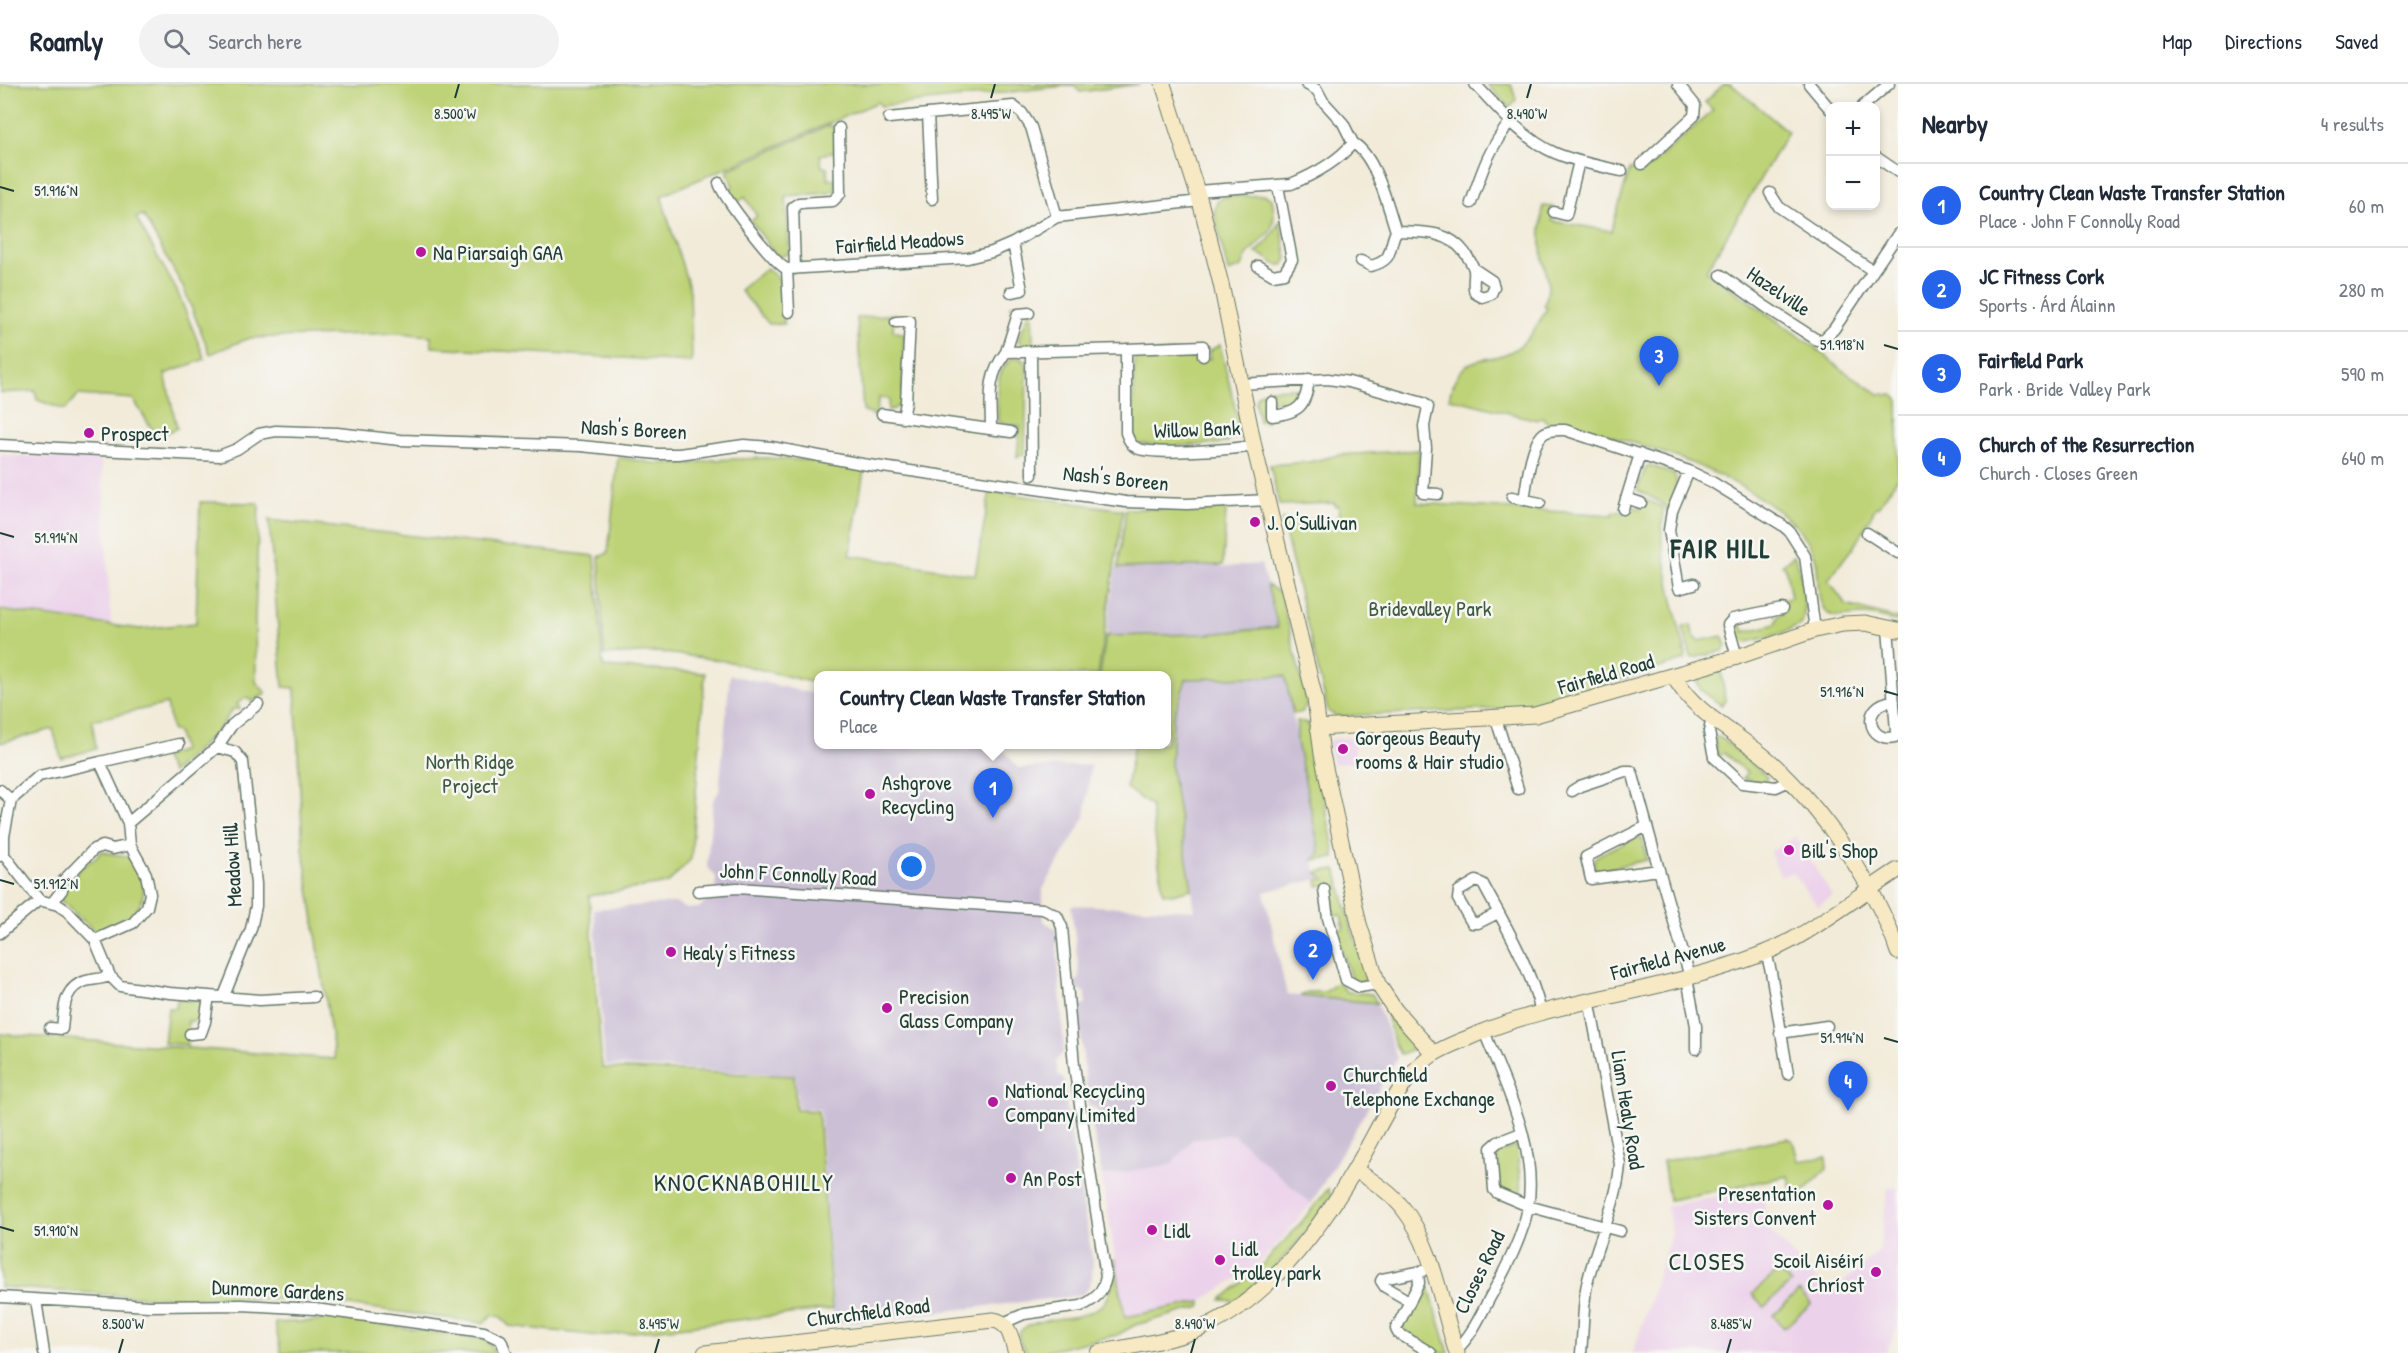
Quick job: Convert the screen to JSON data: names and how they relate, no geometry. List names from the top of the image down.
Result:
{
  "streets": {
    "street": [
      "Fairfield Meadows",
      "Hazelville",
      "Nash's Boreen",
      "Willow Bank",
      "Fairfield Road",
      "Meadow Hill",
      "John F Connolly Road",
      "Fairfield Avenue",
      "Liam Healy Road",
      "Closes Road",
      "Dunmore Gardens",
      "Churchfield Road"
    ]
  },
  "crossings": [
    ["John F Connolly Road", "Churchfield Road"],
    ["Fairfield Avenue", "Liam Healy Road"],
    ["Fairfield Avenue", "Closes Road"]
  ],
  "districts": ["FAIR HILL", "KNOCKNABOHILLY", "CLOSES"],
  "parks": ["Bridevalley Park", "North Ridge Project"],
  "places": [
    "Na Piarsaigh GAA",
    "Prospect",
    "J. O'Sullivan",
    "Gorgeous Beauty rooms & Hair studio",
    "Ashgrove Recycling",
    "Bill's Shop",
    "Healy’s Fitness",
    "Precision Glass Company",
    "Churchfield Telephone Exchange",
    "National Recycling Company Limited",
    "An Post",
    "Presentation Sisters Convent",
    "Lidl",
    "Lidl trolley park",
    "Scoil Aiséirí Chríost"
  ],
  "page": {
    "header": "Roamly",
    "search": "Search here",
    "nav": ["Map", "Directions", "Saved"],
    "heading": ["Nearby", "4 results"],
    "map_buttons": ["+", "−"],
    "list": [
      {
        "mark": "1",
        "name": "Country Clean Waste Transfer Station",
        "note": "Place · John F Connolly Road",
        "value": "60 m"
      },
      {
        "mark": "2",
        "name": "JC Fitness Cork",
        "note": "Sports · Árd Álainn",
        "value": "280 m"
      },
      {
        "mark": "3",
        "name": "Fairfield Park",
        "note": "Park · Bride Valley Park",
        "value": "590 m"
      },
      {
        "mark": "4",
        "name": "Church of the Resurrection",
        "note": "Church · Closes Green",
        "value": "640 m"
      }
    ],
    "pins": [
      "3",
      "1",
      "2",
      "4"
    ],
    "popup": ["Country Clean Waste Transfer Station", "Place"]
  },
  "coordinates": [
    "8.500°W",
    "8.495°W",
    "8.490°W",
    "51.916°N",
    "51.918°N",
    "51.914°N",
    "51.912°N",
    "51.910°N",
    "8.485°W"
  ]
}
